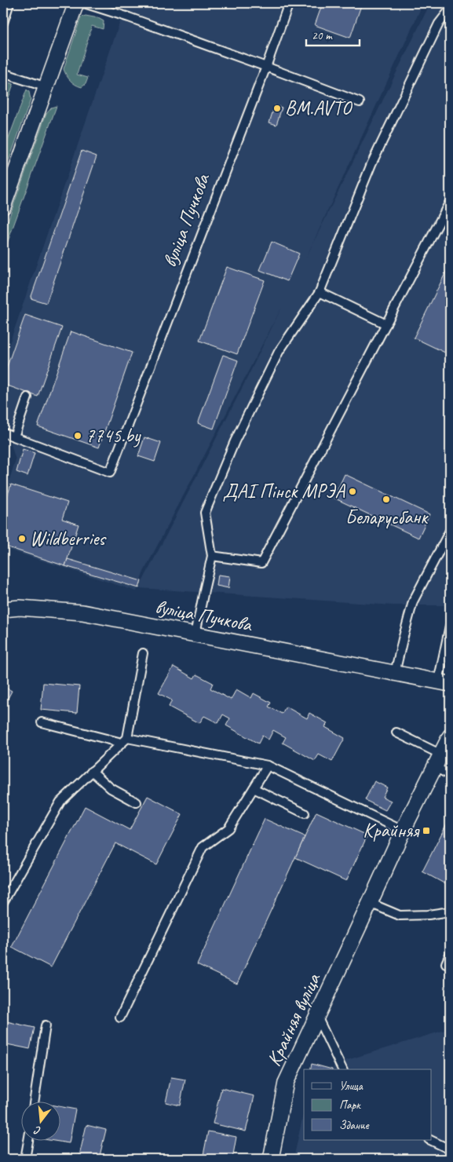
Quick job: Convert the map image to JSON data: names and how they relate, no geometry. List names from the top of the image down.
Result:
{
  "streets": {
    "street": ["вуліца Пучкова", "Крайняя вуліца"]
  },
  "places": {
    "other": [
      "BM.AVTO",
      "7745.by",
      "ДАІ Пінск МРЭА",
      "Беларусбанк",
      "Wildberries"
    ],
    "transit": ["Крайняя"]
  },
  "legend": ["Улица", "Парк", "Здание"],
  "scale_bar": "20 m",
  "north": "bottom"
}
